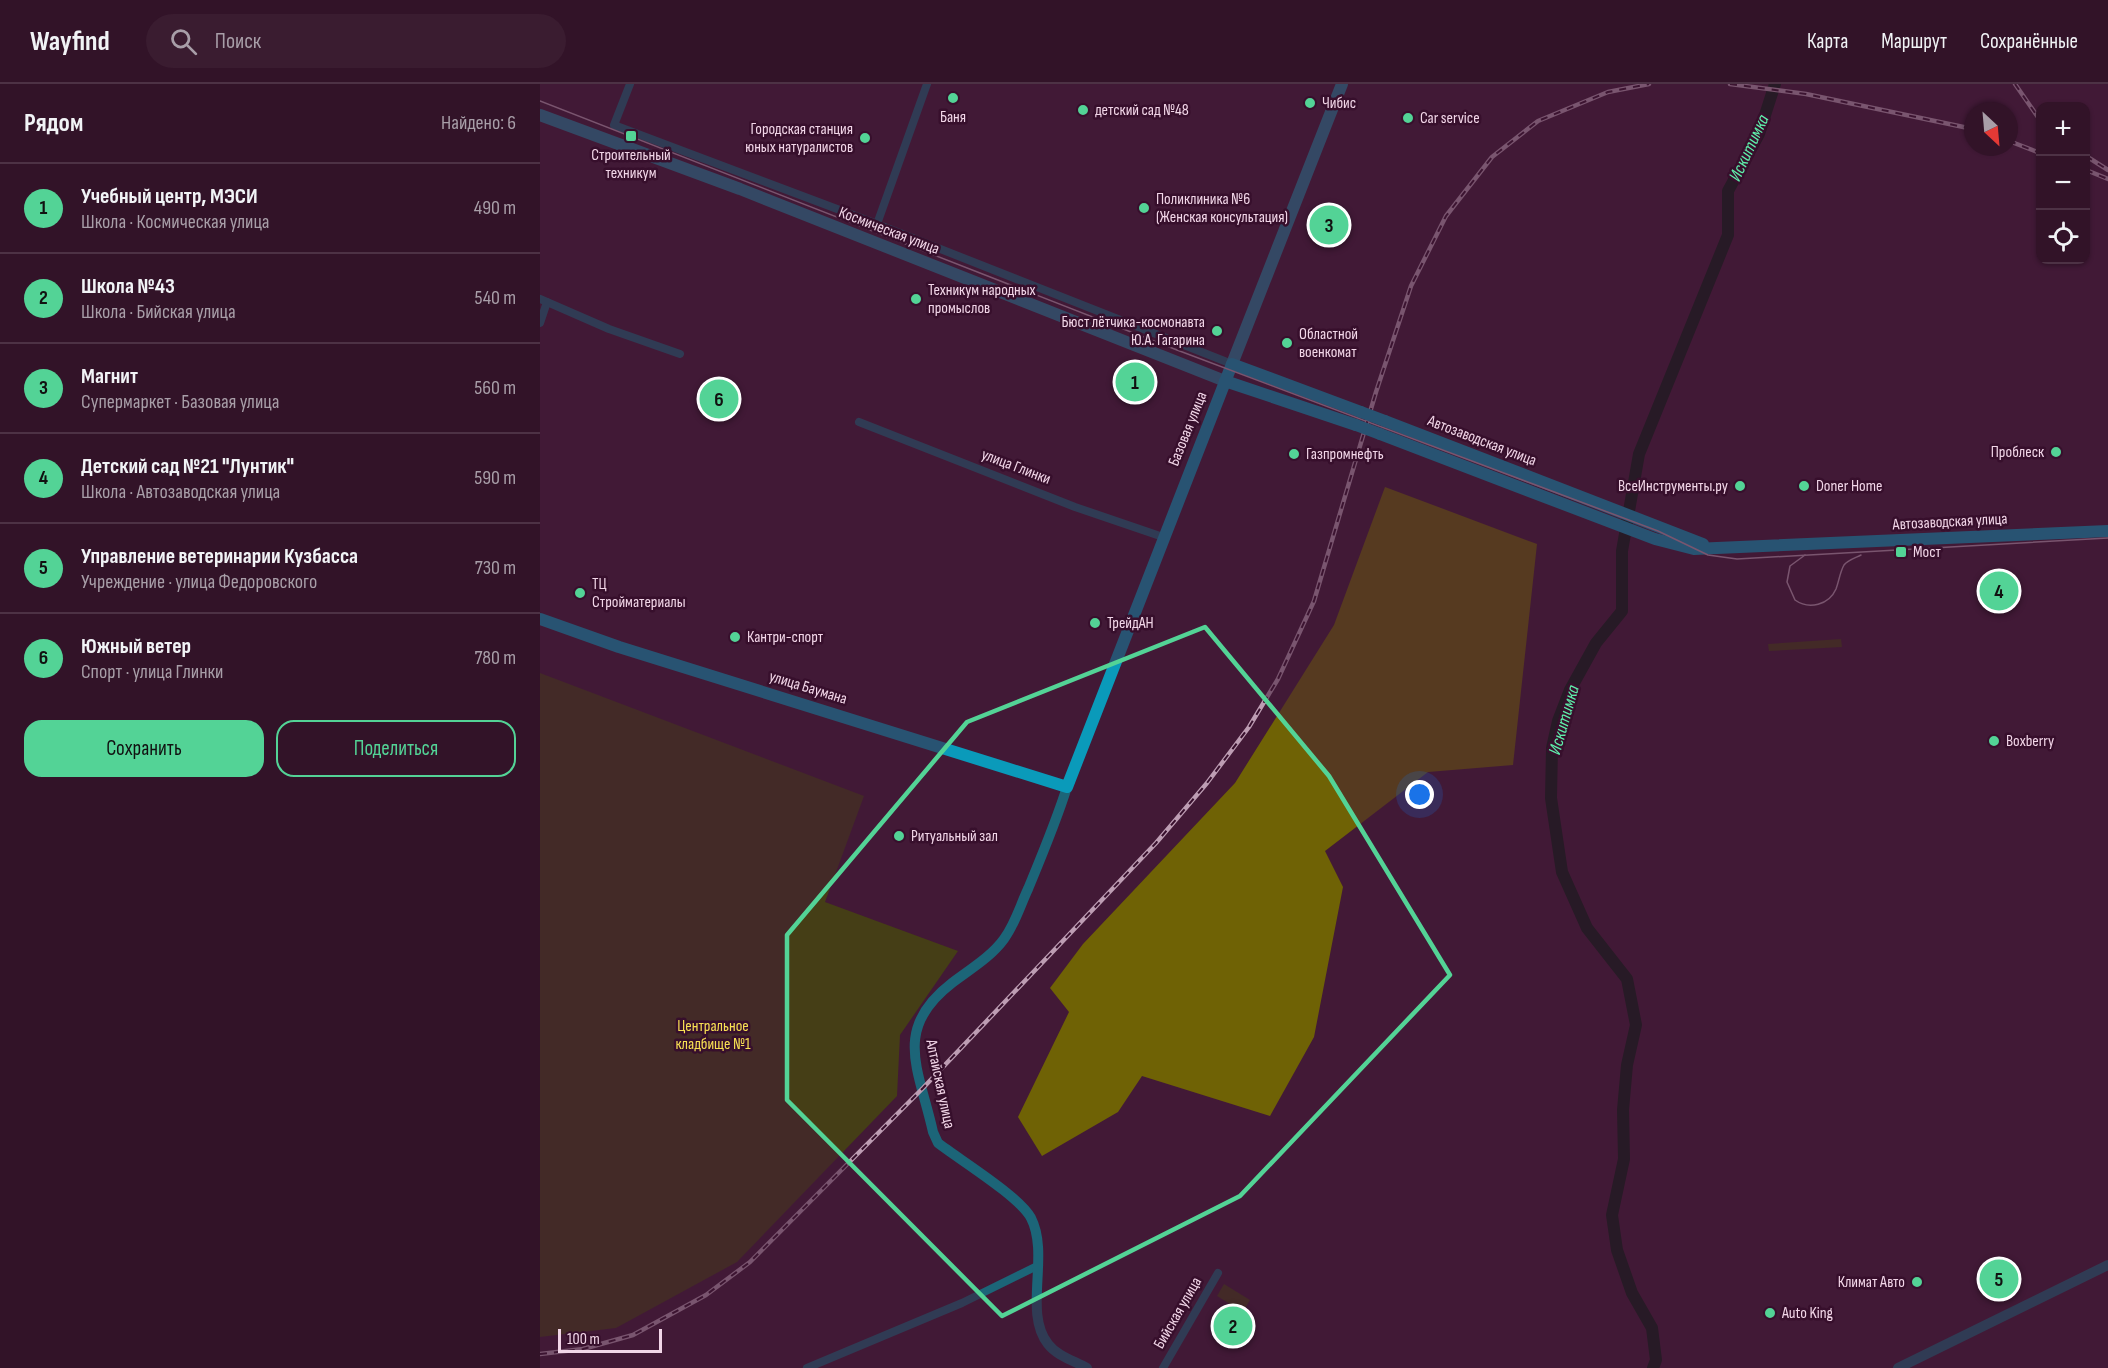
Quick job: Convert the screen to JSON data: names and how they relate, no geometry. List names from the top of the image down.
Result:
{
  "streets": {
    "main road": [
      "Космическая улица",
      "Базовая улица",
      "Автозаводская улица",
      "улица Баумана"
    ],
    "street": ["улица Глинки", "Алтайская улица", "Бийская улица"]
  },
  "crossings": [
    ["Космическая улица", "Базовая улица"],
    ["Космическая улица", "Автозаводская улица"],
    ["Базовая улица", "Автозаводская улица"],
    ["Базовая улица", "улица Глинки"],
    ["Базовая улица", "улица Баумана"],
    ["Базовая улица", "Алтайская улица"],
    ["улица Баумана", "Алтайская улица"]
  ],
  "water": ["Искитимка"],
  "parks": ["Центральное кладбище №1"],
  "places": {
    "other": [
      "Баня",
      "Чибис",
      "детский сад №48",
      "Car service",
      "Городская станция юных натуралистов",
      "Поликлиника №6 (Женская консультация)",
      "Техникум народных промыслов",
      "Бюст лётчика-космонавта Ю.А. Гагарина",
      "Областной военкомат",
      "Проблеск",
      "Газпромнефть",
      "ВсеИнструменты.ру",
      "Doner Home",
      "ТЦ Стройматериалы",
      "ТрейдАН",
      "Кантри-спорт",
      "Boxberry",
      "Ритуальный зал",
      "Климат Авто",
      "Auto King"
    ],
    "transit": ["Строительный техникум", "Мост"]
  },
  "scale_bar": "100 m",
  "north": "bottom right",
  "page": {
    "header": "Wayfind",
    "search": "Поиск",
    "nav": ["Карта", "Маршрут", "Сохранённые"],
    "heading": ["Рядом", "Найдено: 6"],
    "map_buttons": ["+", "−"],
    "list": [
      {
        "mark": "1",
        "name": "Учебный центр, МЭСИ",
        "note": "Школа · Космическая улица",
        "value": "490 m"
      },
      {
        "mark": "2",
        "name": "Школа №43",
        "note": "Школа · Бийская улица",
        "value": "540 m"
      },
      {
        "mark": "3",
        "name": "Магнит",
        "note": "Супермаркет · Базовая улица",
        "value": "560 m"
      },
      {
        "mark": "4",
        "name": "Детский сад №21 \"Лунтик\"",
        "note": "Школа · Автозаводская улица",
        "value": "590 m"
      },
      {
        "mark": "5",
        "name": "Управление ветеринарии Кузбасса",
        "note": "Учреждение · улица Федоровского",
        "value": "730 m"
      },
      {
        "mark": "6",
        "name": "Южный ветер",
        "note": "Спорт · улица Глинки",
        "value": "780 m"
      }
    ],
    "pins": [
      "3",
      "1",
      "6",
      "4",
      "5",
      "2"
    ],
    "buttons": ["Сохранить", "Поделиться"],
    "scale": "100 m"
  }
}
